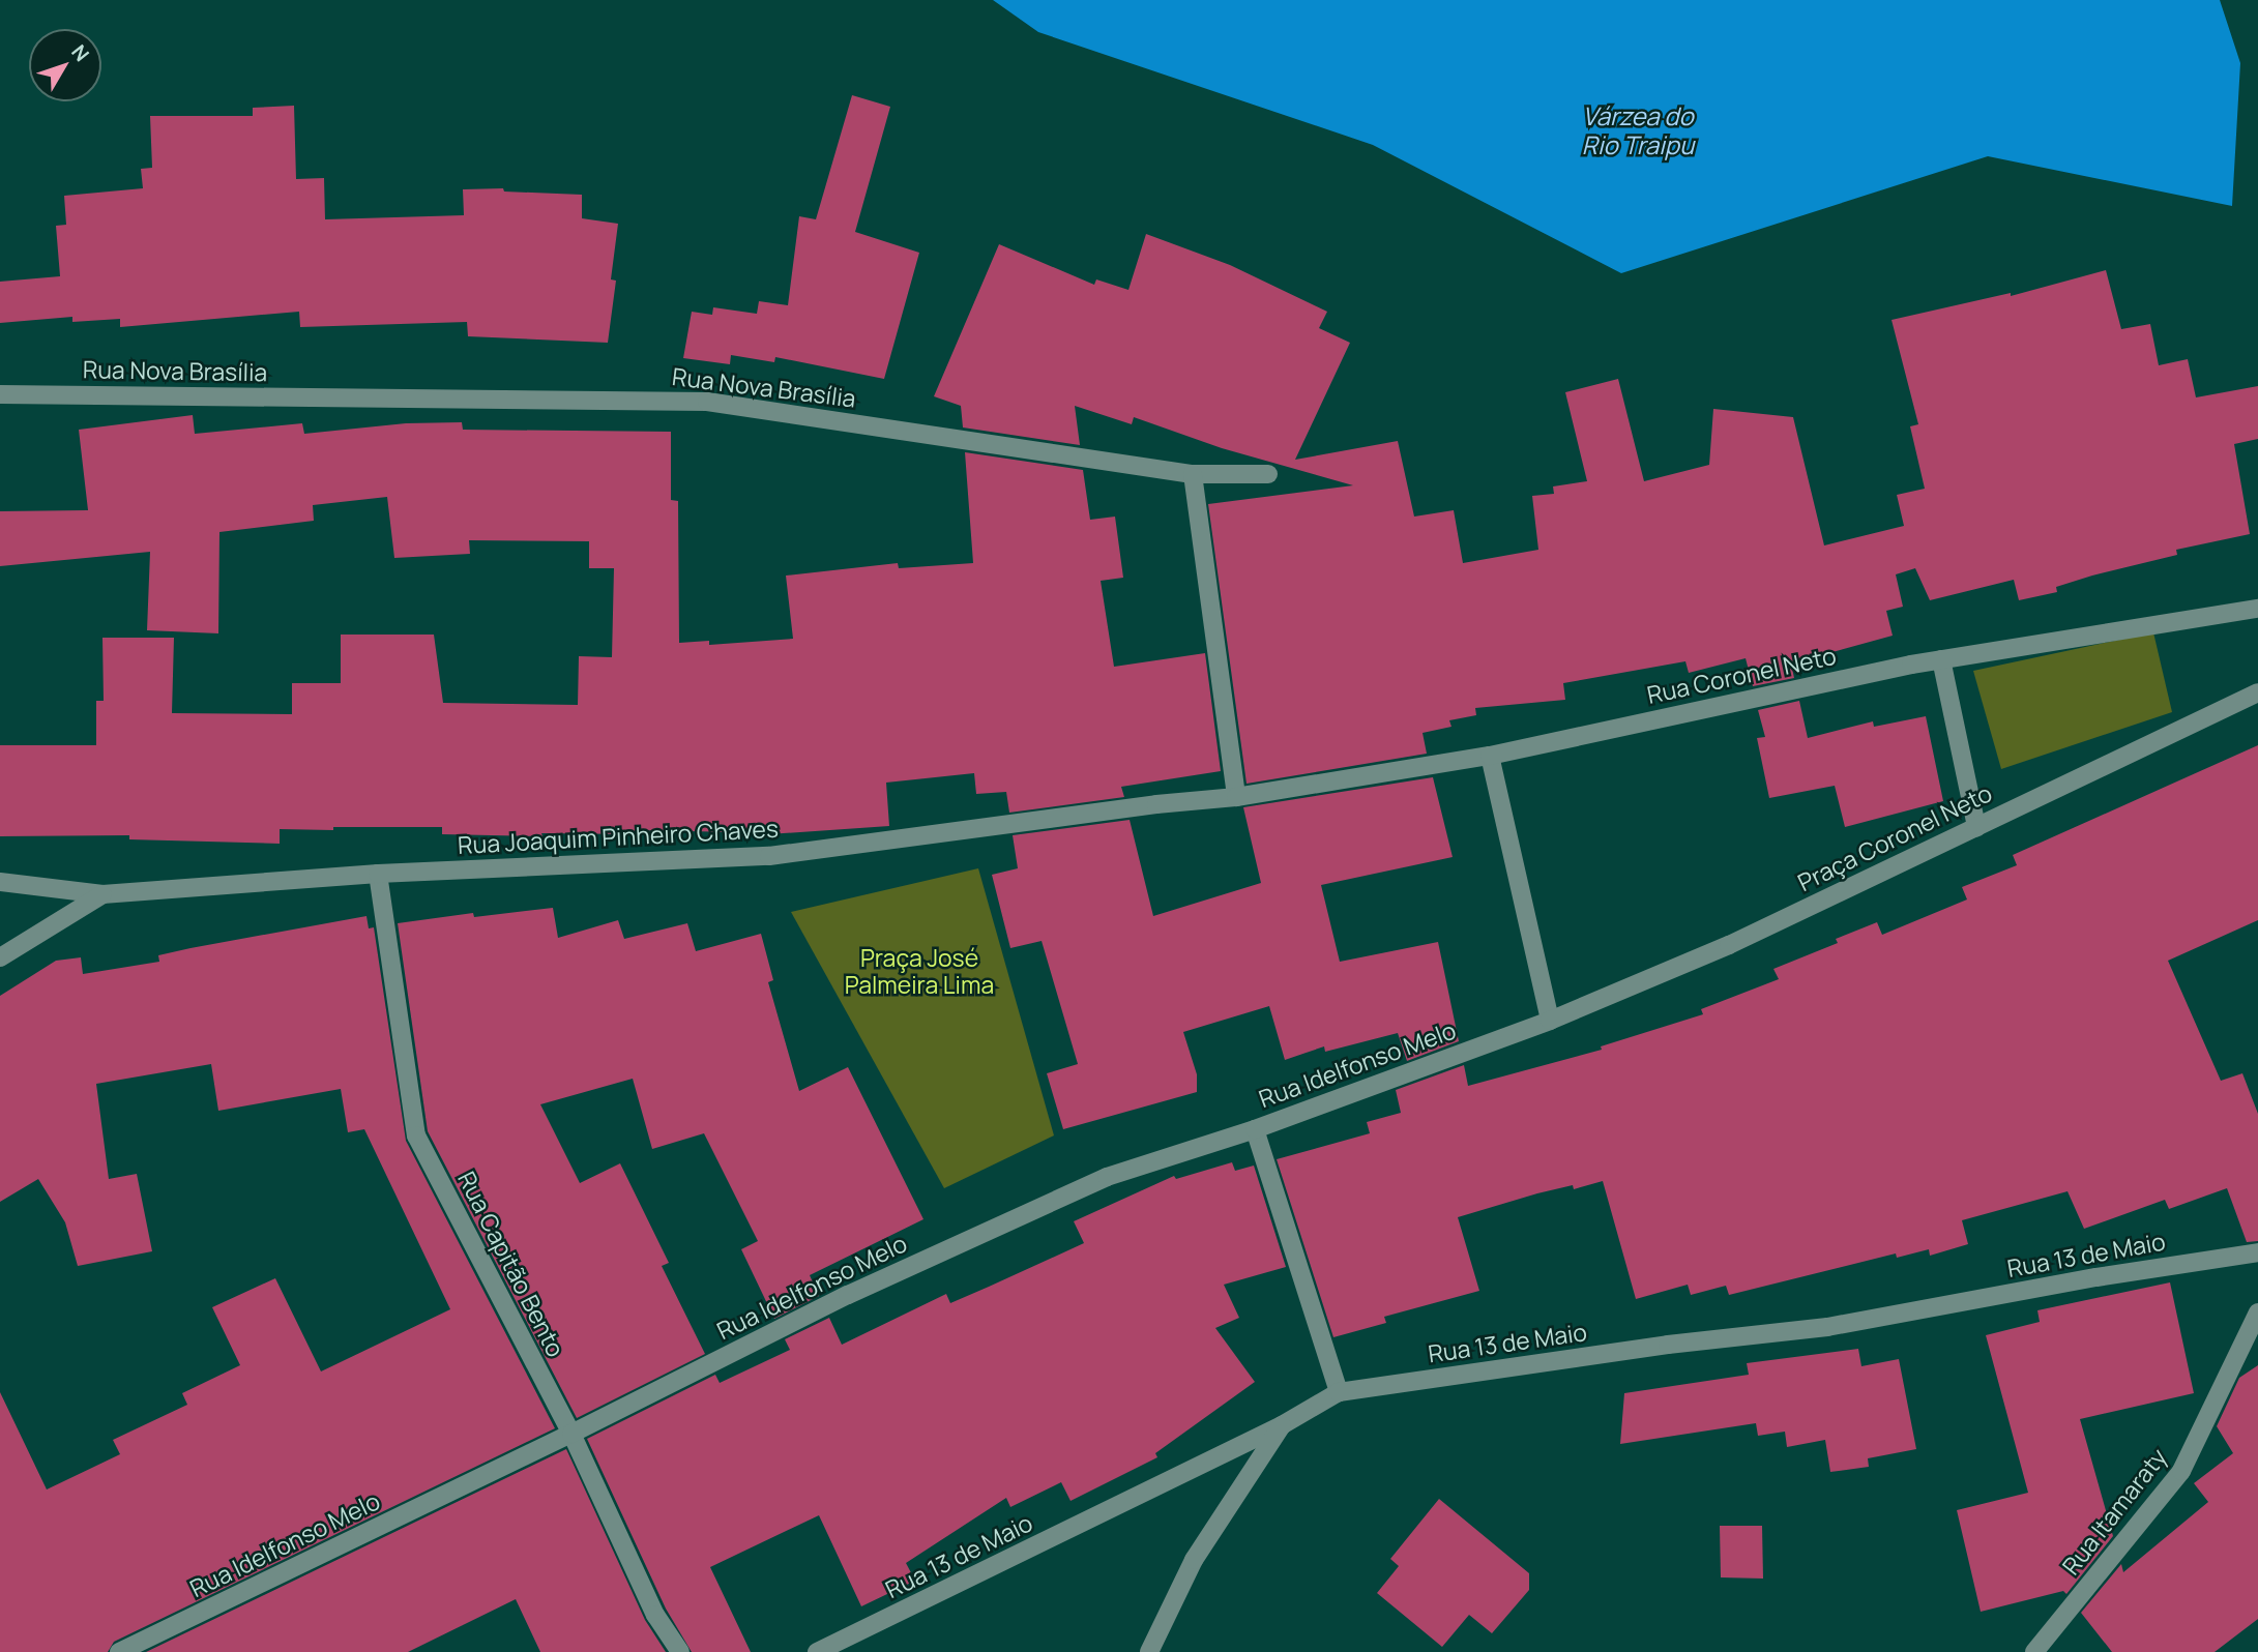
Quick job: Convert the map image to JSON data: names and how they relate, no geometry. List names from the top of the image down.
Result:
{
  "streets": {
    "street": [
      "Rua Nova Brasília",
      "Rua Coronel Neto",
      "Rua Joaquim Pinheiro Chaves",
      "Praça Coronel Neto",
      "Rua Idelfonso Melo",
      "Rua 13 de Maio",
      "Rua Capitão Bento",
      "Rua Itamaraty"
    ]
  },
  "crossings": [
    ["Rua Coronel Neto", "Rua Joaquim Pinheiro Chaves"],
    ["Rua Joaquim Pinheiro Chaves", "Rua Capitão Bento"],
    ["Praça Coronel Neto", "Rua Idelfonso Melo"],
    ["Rua Idelfonso Melo", "Rua Capitão Bento"]
  ],
  "water": ["Várzea do Rio Traipu"],
  "parks": ["Praça José Palmeira Lima"],
  "north": "top right"
}
